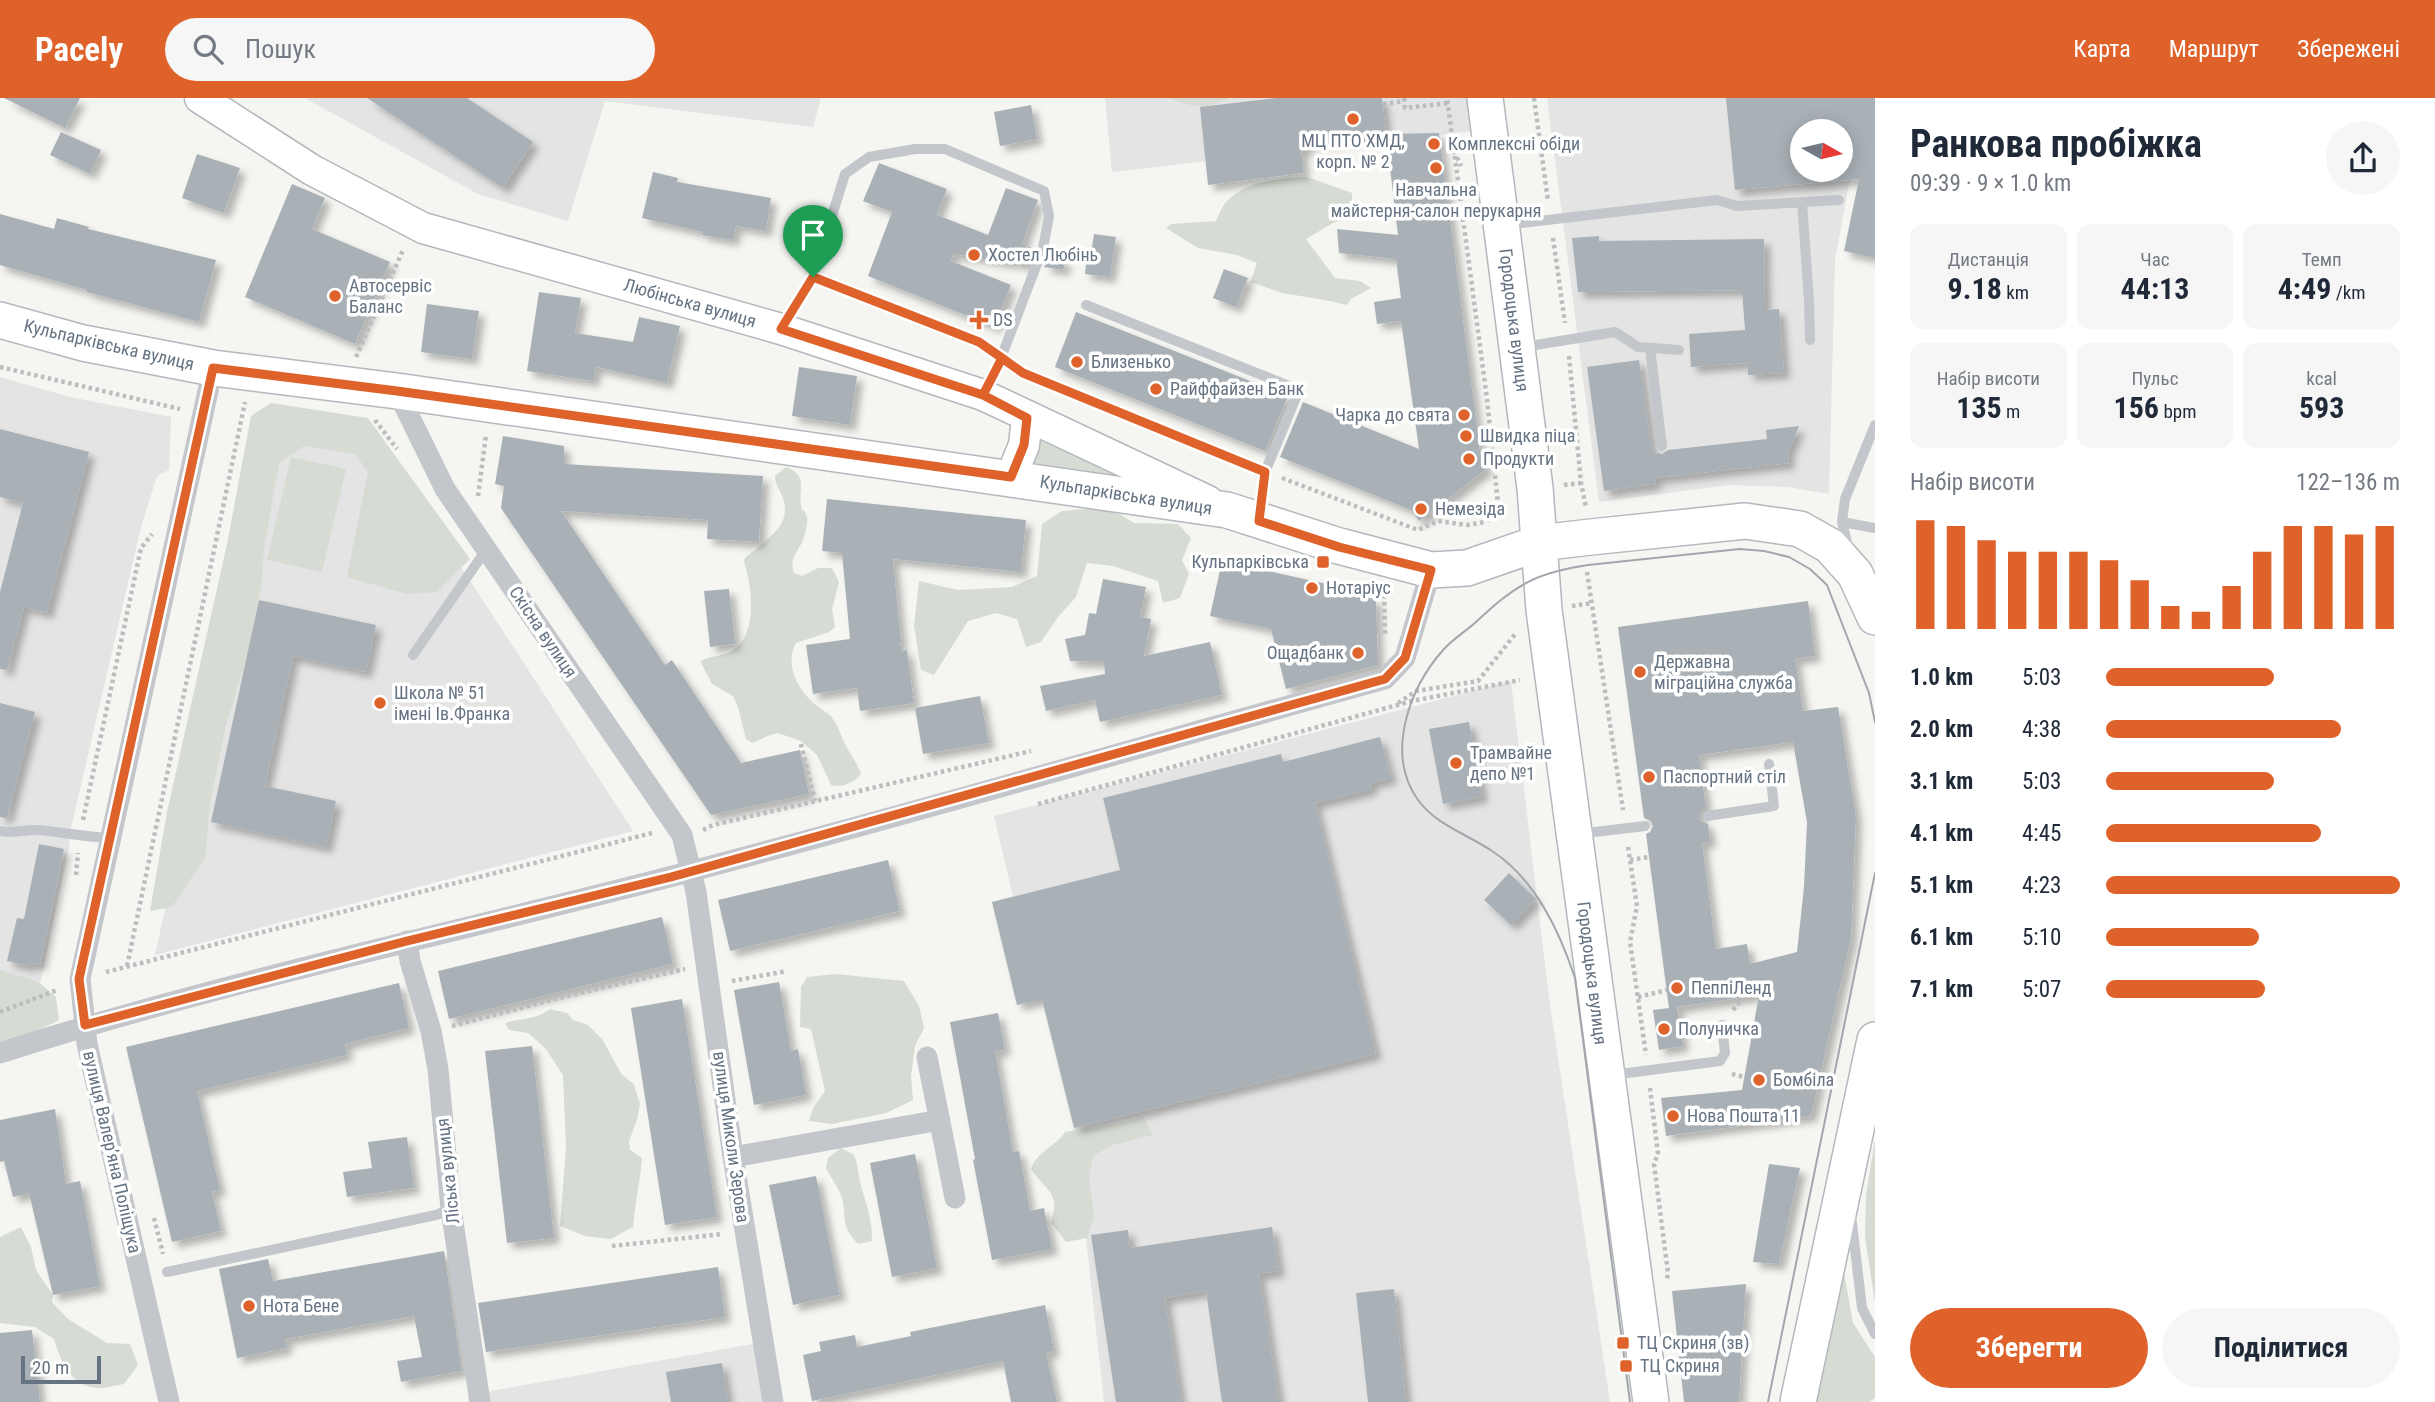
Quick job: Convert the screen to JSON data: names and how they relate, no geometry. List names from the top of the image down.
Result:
{
  "streets": {
    "main road": ["Любінська вулиця", "Городоцька вулиця", "Кульпарківська вулиця"],
    "street": [
      "Скісна вулиця",
      "вулиця Миколи Зерова",
      "вулиця Валерʼяна Поліщука",
      "Ліська вулиця"
    ]
  },
  "crossings": [
    ["Любінська вулиця", "Кульпарківська вулиця"],
    ["Городоцька вулиця", "Кульпарківська вулиця"],
    ["Кульпарківська вулиця", "Скісна вулиця"],
    ["Кульпарківська вулиця", "вулиця Валерʼяна Поліщука"],
    ["Скісна вулиця", "вулиця Миколи Зерова"]
  ],
  "places": {
    "other": [
      "МЦ ПТО ХМД, корп. № 2",
      "Комплексні обіди",
      "Навчальна майстерня-салон перукарня",
      "Хостел Любінь",
      "Автосервіс Баланс",
      "Близенько",
      "Райффайзен Банк",
      "Чарка до свята",
      "Швидка піца",
      "Продукти",
      "Немезіда",
      "Нотаріус",
      "Ощадбанк",
      "Державна міграційна служба",
      "Школа № 51 імені Ів.Франка",
      "Трамвайне депо №1",
      "Паспортний стіл",
      "ПеппіЛенд",
      "Полуничка",
      "Бомбіла",
      "Нова Пошта 11",
      "Нота Бене"
    ],
    "health": ["DS"],
    "transit": ["Кульпарківська", "ТЦ Скриня (зв)", "ТЦ Скриня"]
  },
  "scale_bar": "20 m",
  "north": "right",
  "page": {
    "header": "Pacely",
    "search": "Пошук",
    "nav": ["Карта", "Маршрут", "Збережені"],
    "heading": ["Ранкова пробіжка", "09:39 · 9 × 1.0 km"],
    "stats": [
      ["Дистанція", "9.18 km"],
      ["Час", "44:13"],
      ["Темп", "4:49 /km"],
      ["Набір висоти", "135 m"],
      ["Пульс", "156 bpm"],
      ["kcal", "593"]
    ],
    "chart": ["Набір висоти", "122–136 m"],
    "list": [
      {
        "name": "1.0 km",
        "note": "5:03"
      },
      {
        "name": "2.0 km",
        "note": "4:38"
      },
      {
        "name": "3.1 km",
        "note": "5:03"
      },
      {
        "name": "4.1 km",
        "note": "4:45"
      },
      {
        "name": "5.1 km",
        "note": "4:23"
      },
      {
        "name": "6.1 km",
        "note": "5:10"
      },
      {
        "name": "7.1 km",
        "note": "5:07"
      }
    ],
    "buttons": ["Зберегти", "Поділитися"],
    "scale": "20 m"
  }
}
